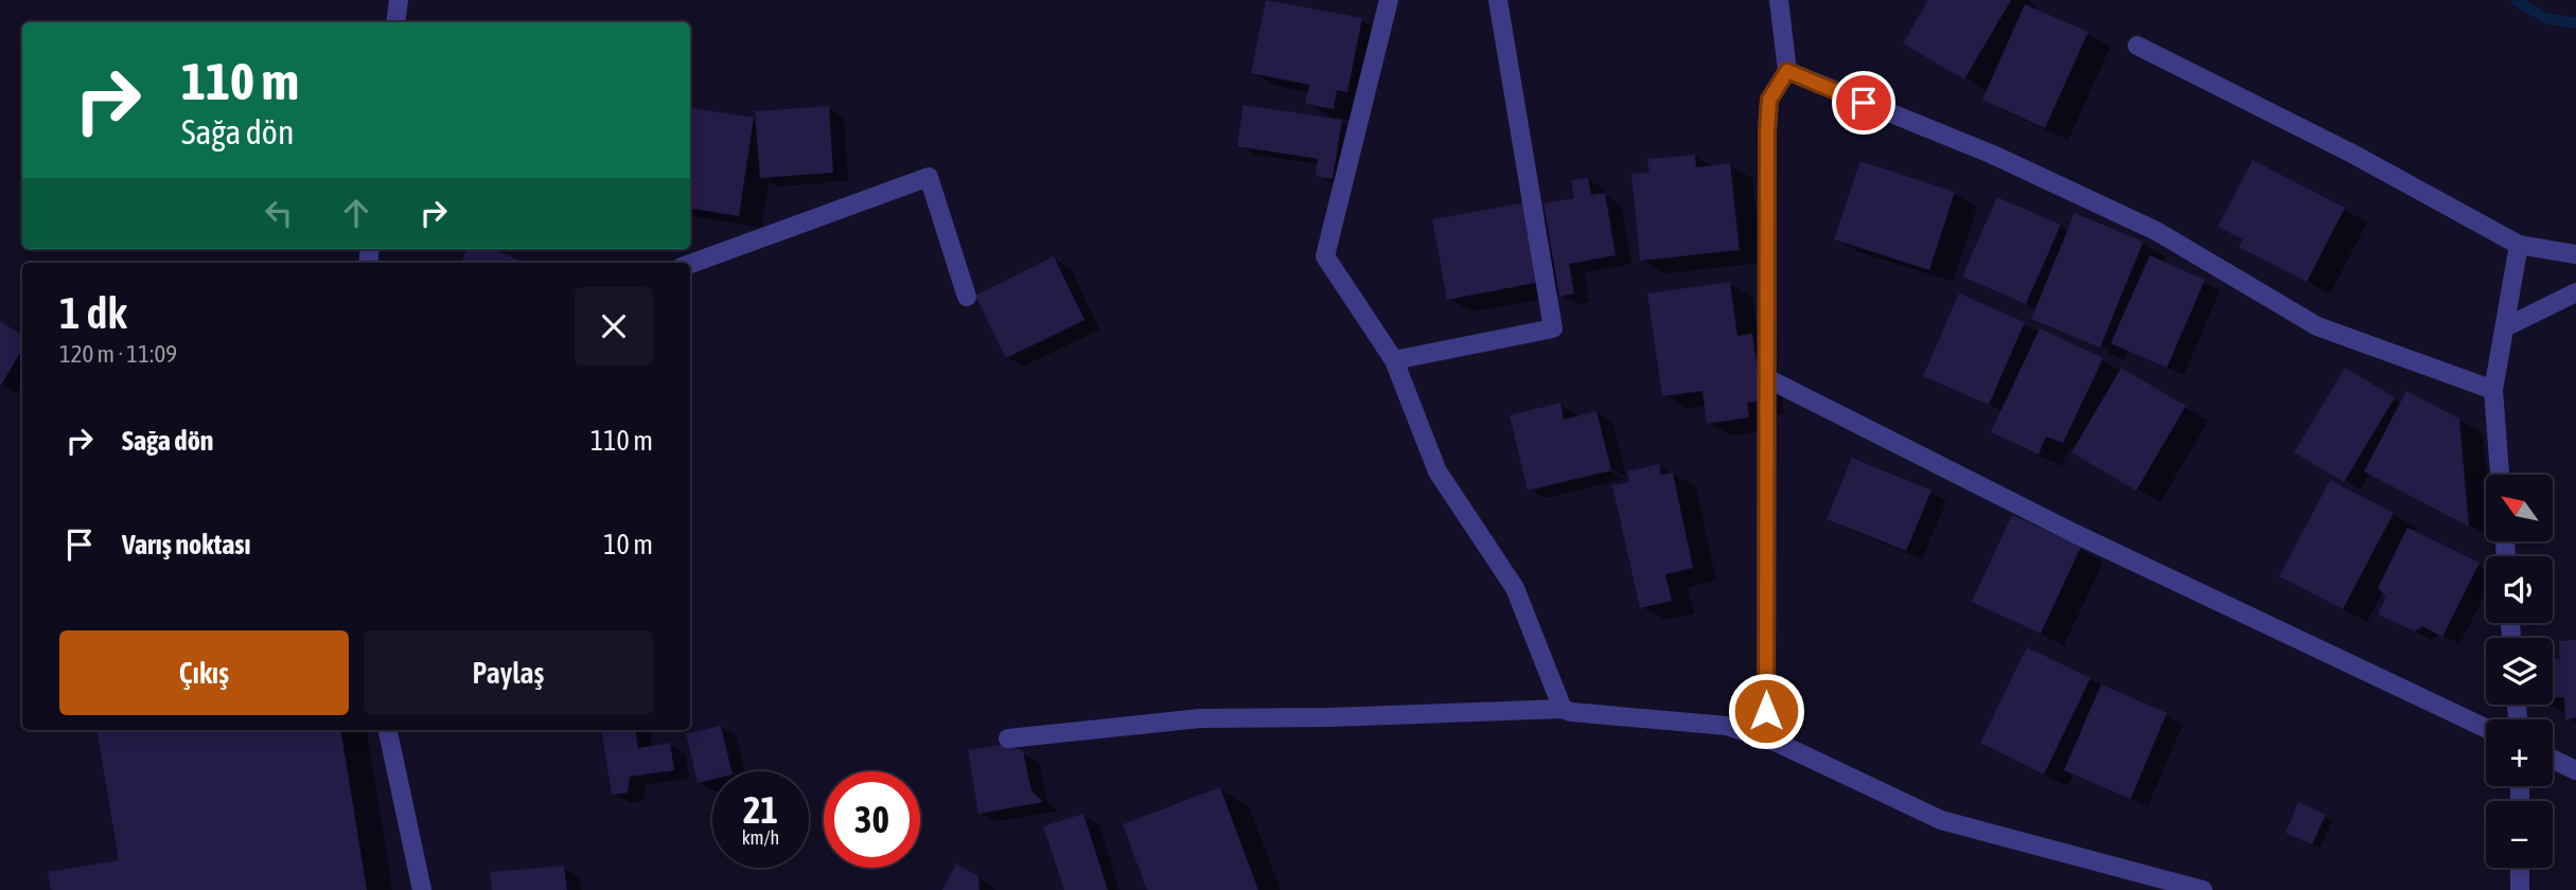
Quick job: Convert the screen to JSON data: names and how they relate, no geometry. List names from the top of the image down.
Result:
{
  "north": "top left",
  "page": {
    "turn": ["110 m", "Sağa dön"],
    "heading": ["1 dk", "120 m · 11:09"],
    "list": [
      {
        "name": "Sağa dön",
        "value": "110 m"
      },
      {
        "name": "Varış noktası",
        "value": "10 m"
      }
    ],
    "map_buttons": ["+", "−"],
    "buttons": ["Çıkış", "Paylaş"],
    "speed": "21 km/h",
    "limit": "30"
  }
}
